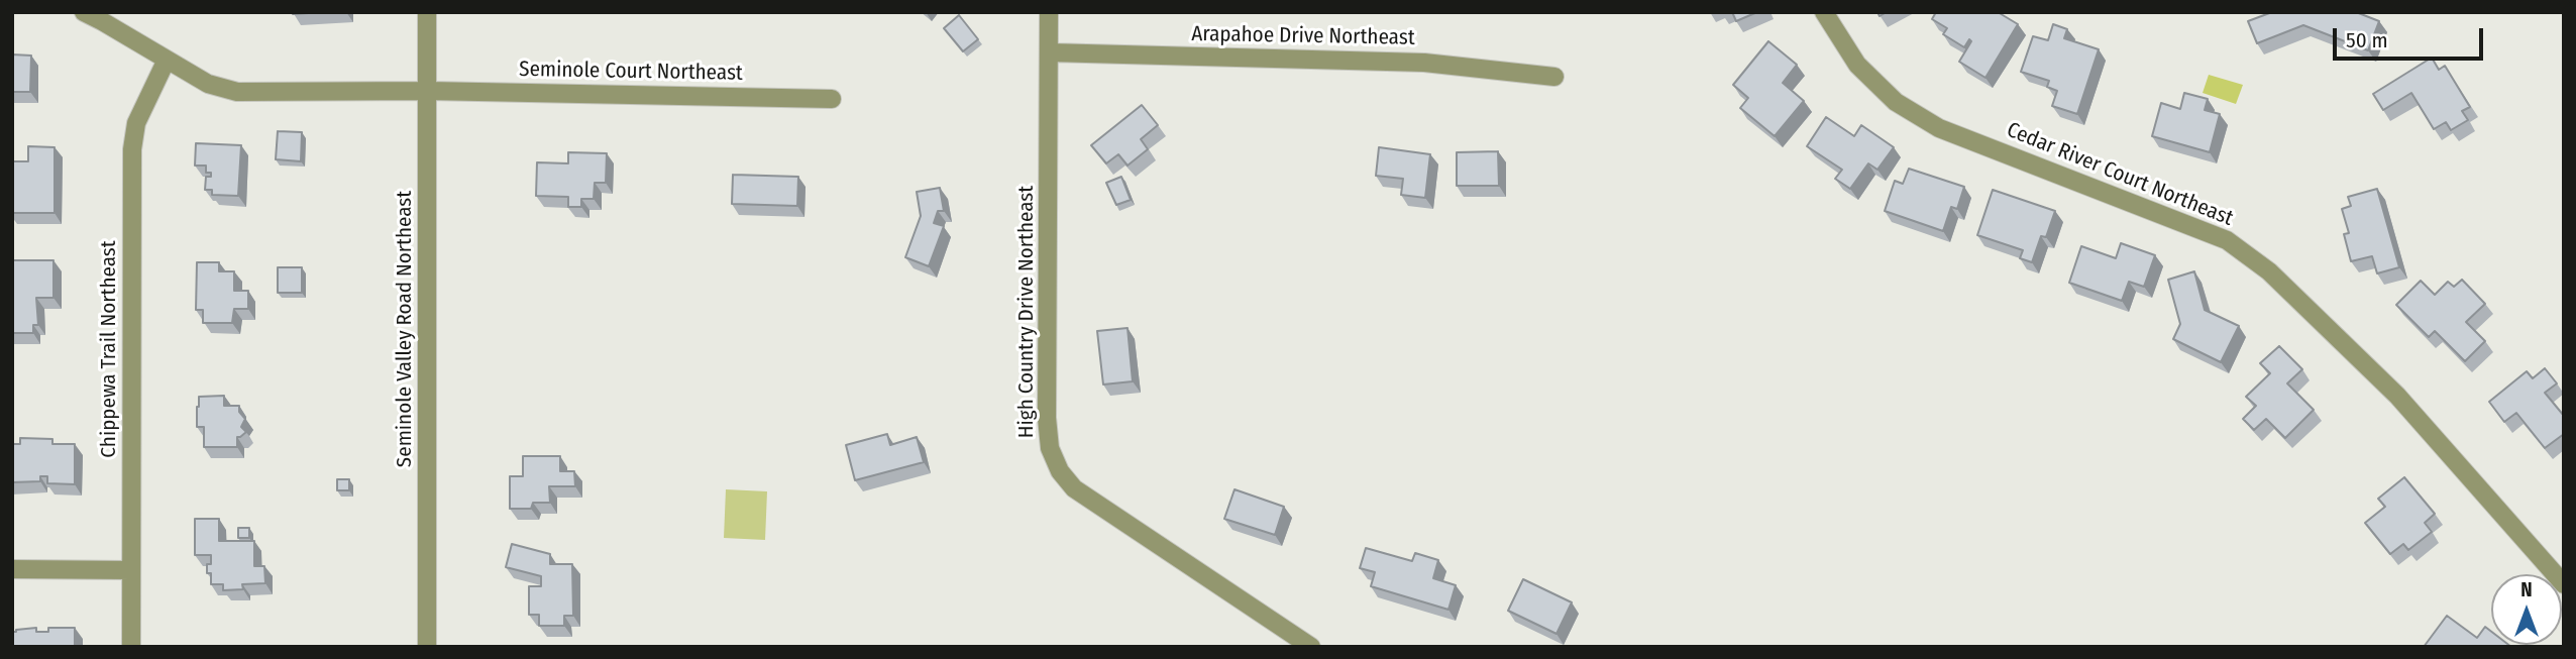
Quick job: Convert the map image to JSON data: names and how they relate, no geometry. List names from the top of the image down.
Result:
{
  "streets": {
    "street": [
      "Arapahoe Drive Northeast",
      "Seminole Court Northeast",
      "Cedar River Court Northeast",
      "High Country Drive Northeast",
      "Seminole Valley Road Northeast",
      "Chippewa Trail Northeast"
    ]
  },
  "crossings": [
    ["Arapahoe Drive Northeast", "High Country Drive Northeast"],
    ["Seminole Court Northeast", "Seminole Valley Road Northeast"],
    ["Seminole Court Northeast", "Chippewa Trail Northeast"]
  ],
  "scale_bar": "50 m",
  "north": "top"
}
